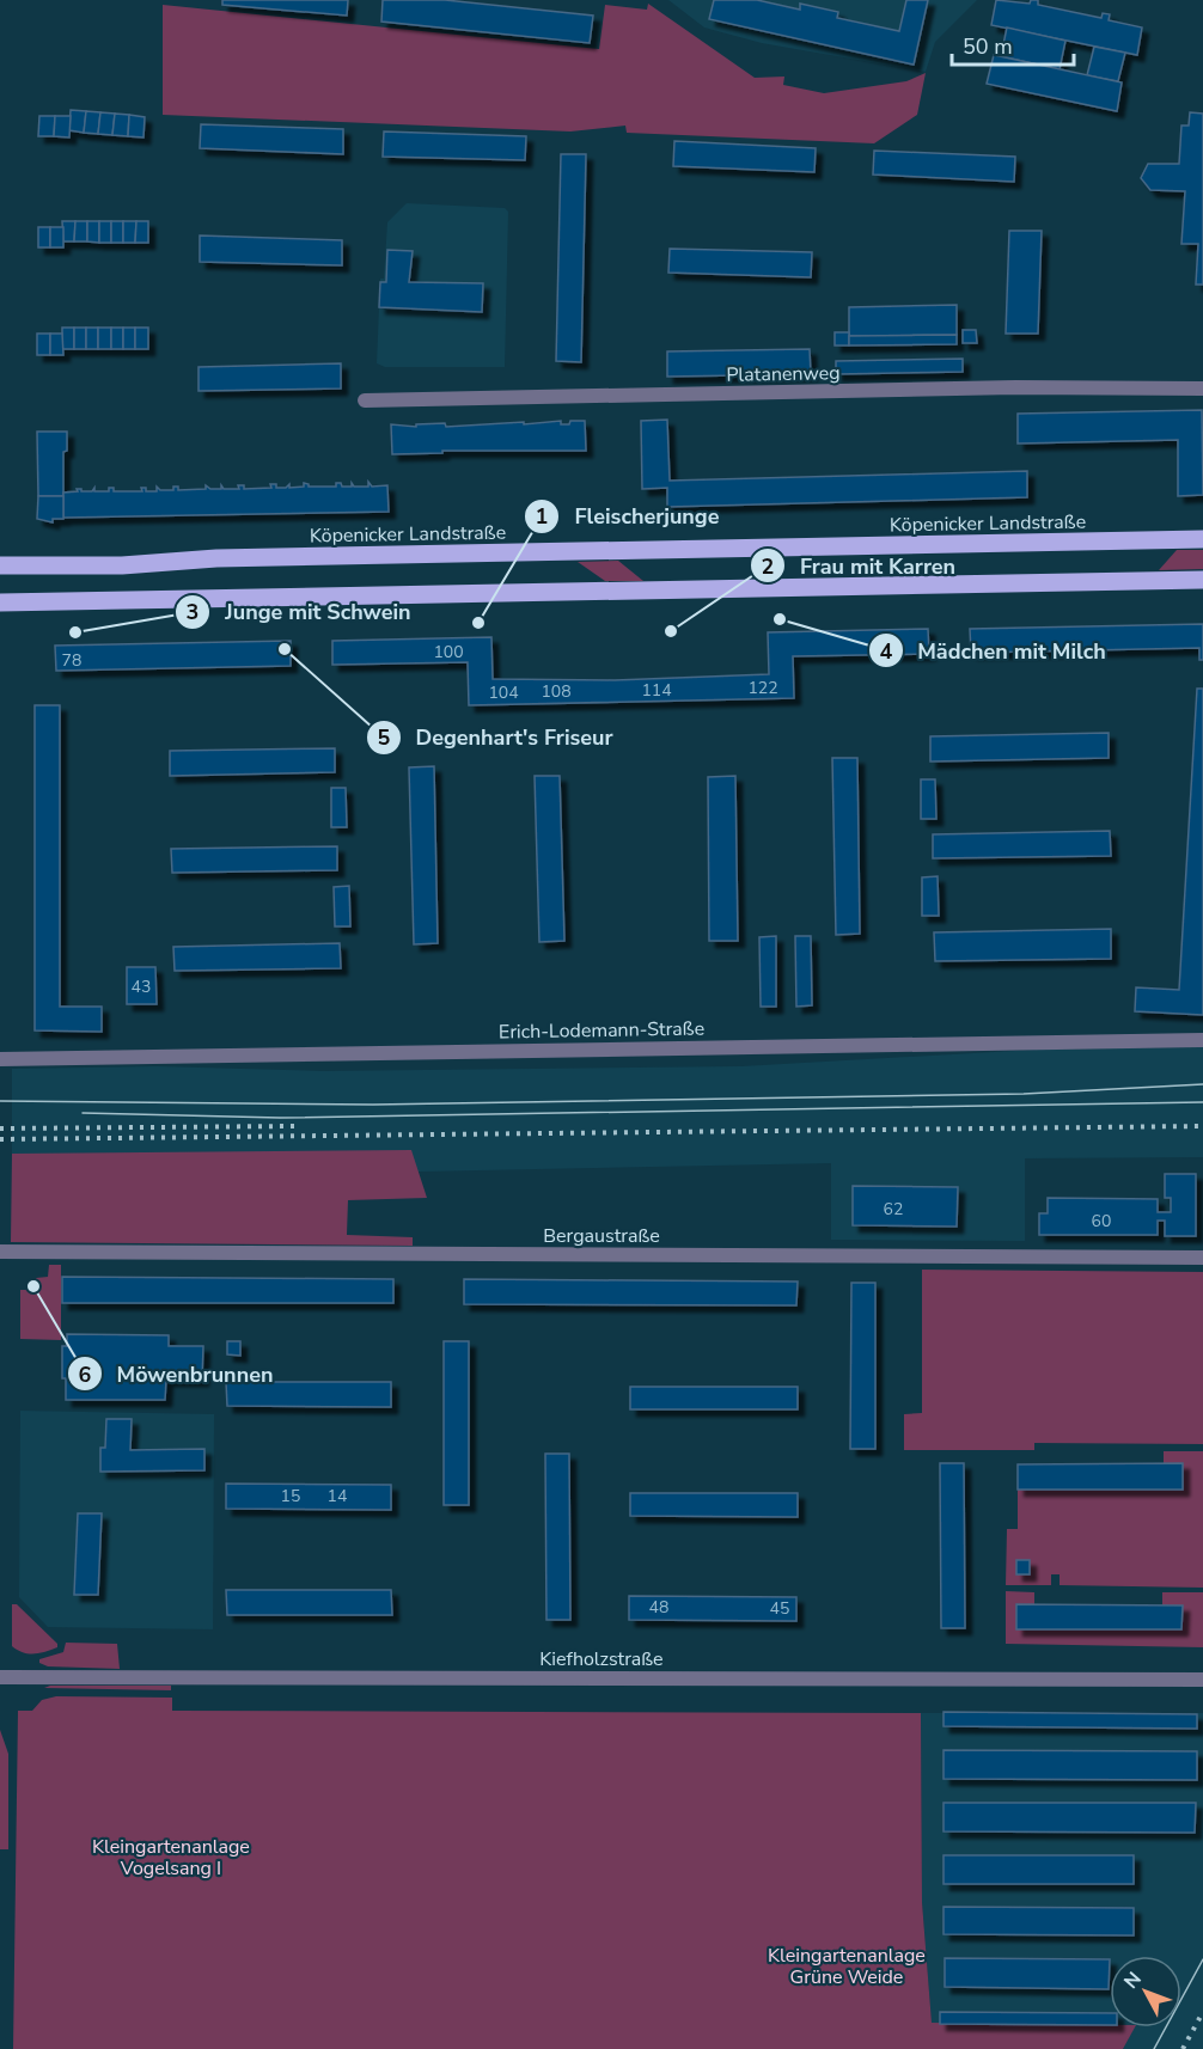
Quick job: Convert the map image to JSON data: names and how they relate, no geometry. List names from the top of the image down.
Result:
{
  "streets": {
    "main road": ["Köpenicker Landstraße"],
    "street": [
      "Platanenweg",
      "Erich-Lodemann-Straße",
      "Bergaustraße",
      "Kiefholzstraße"
    ]
  },
  "parks": ["Kleingartenanlage Vogelsang I", "Kleingartenanlage Grüne Weide"],
  "places": [
    "Mädchen mit Milch",
    "Fleischerjunge",
    "Frau mit Karren",
    "Junge mit Schwein",
    "Degenhart's Friseur",
    "Möwenbrunnen"
  ],
  "house_numbers": [
    "100",
    "78",
    "122",
    "114",
    "108",
    "104",
    "43",
    "62",
    "60",
    "15",
    "14",
    "48",
    "45"
  ],
  "scale_bar": "50 m",
  "north": "top left"
}
